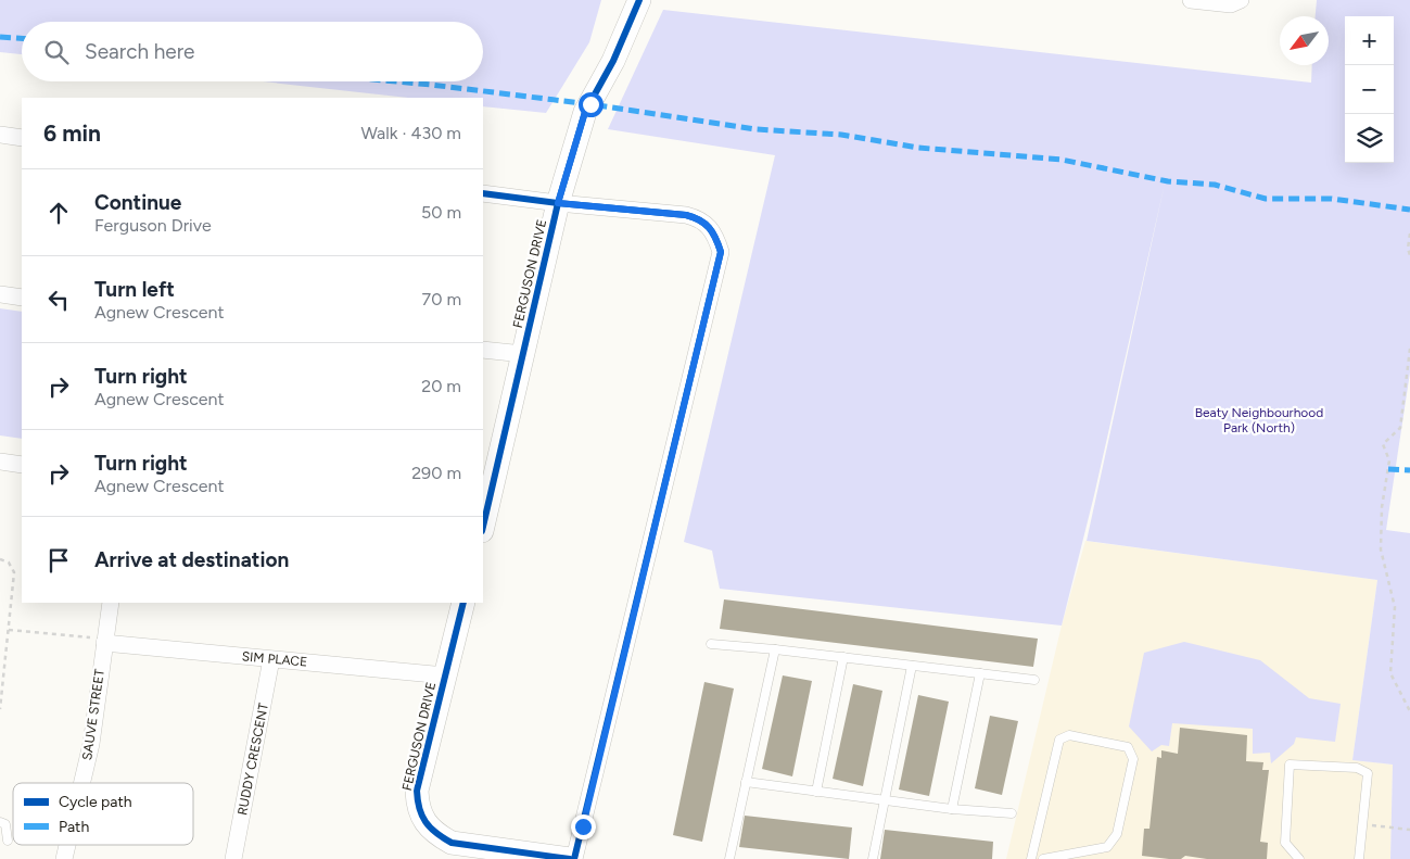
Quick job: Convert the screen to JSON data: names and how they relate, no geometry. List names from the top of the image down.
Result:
{
  "streets": {
    "street": [
      "FERGUSON DRIVE",
      "SIM PLACE",
      "SAUVE STREET",
      "RUDDY CRESCENT"
    ]
  },
  "crossings": [
    ["FERGUSON DRIVE", "SIM PLACE"],
    ["SIM PLACE", "SAUVE STREET"],
    ["SIM PLACE", "RUDDY CRESCENT"]
  ],
  "parks": ["Beaty Neighbourhood Park (North)"],
  "legend": ["Cycle path", "Path"],
  "north": "bottom left",
  "page": {
    "map_buttons": ["+", "−"],
    "search": "Search here",
    "heading": ["6 min", "Walk · 430 m"],
    "list": [
      ["Continue", "Ferguson Drive", "50 m"],
      ["Turn left", "Agnew Crescent", "70 m"],
      ["Turn right", "Agnew Crescent", "20 m"],
      ["Turn right", "Agnew Crescent", "290 m"],
      "Arrive at destination"
    ]
  }
}
